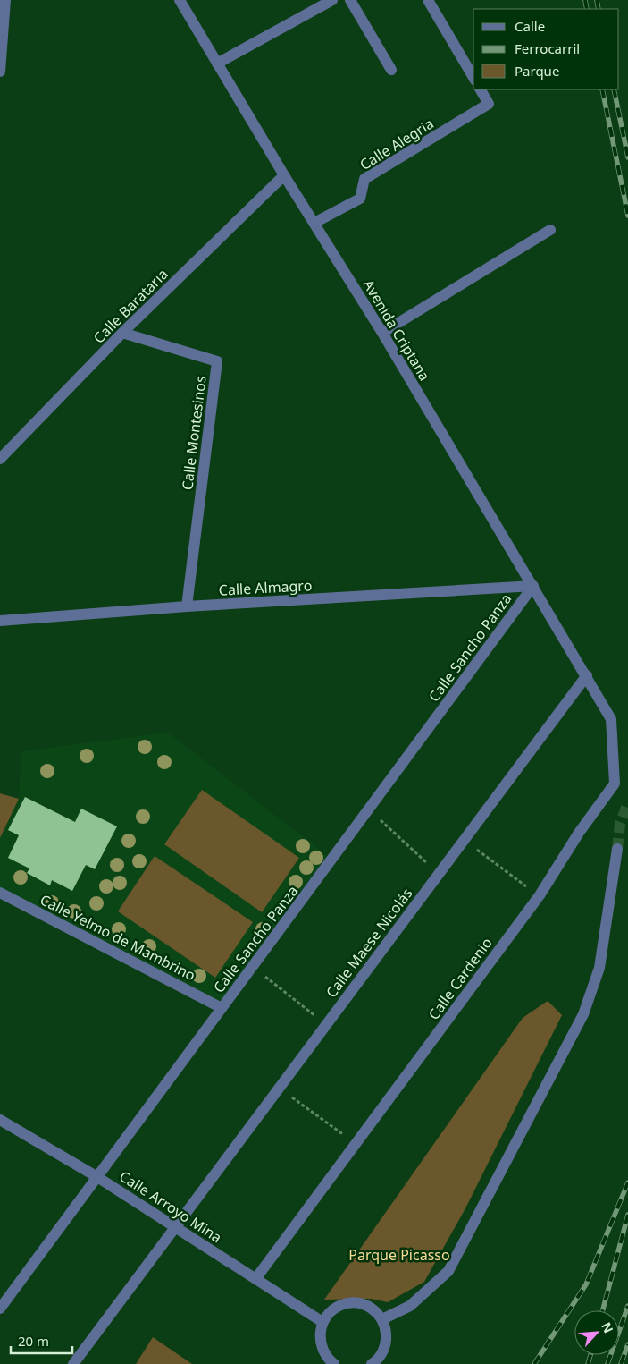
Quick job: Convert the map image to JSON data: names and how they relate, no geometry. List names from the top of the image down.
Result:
{
  "streets": {
    "street": [
      "Calle Alegria",
      "Calle Barataria",
      "Avenida Criptana",
      "Calle Montesinos",
      "Calle Almagro",
      "Calle Sancho Panza",
      "Calle Yelmo de Mambrino",
      "Calle Maese Nicolás",
      "Calle Cardenio",
      "Calle Arroyo Mina"
    ]
  },
  "crossings": [
    ["Calle Alegria", "Avenida Criptana"],
    ["Calle Barataria", "Avenida Criptana"],
    ["Calle Barataria", "Calle Montesinos"],
    ["Avenida Criptana", "Calle Almagro"],
    ["Avenida Criptana", "Calle Sancho Panza"],
    ["Avenida Criptana", "Calle Maese Nicolás"],
    ["Avenida Criptana", "Calle Cardenio"],
    ["Calle Montesinos", "Calle Almagro"],
    ["Calle Almagro", "Calle Sancho Panza"],
    ["Calle Sancho Panza", "Calle Yelmo de Mambrino"],
    ["Calle Sancho Panza", "Calle Arroyo Mina"],
    ["Calle Maese Nicolás", "Calle Cardenio"],
    ["Calle Maese Nicolás", "Calle Arroyo Mina"],
    ["Calle Cardenio", "Calle Arroyo Mina"]
  ],
  "parks": ["Parque Picasso"],
  "legend": ["Calle", "Ferrocarril", "Parque"],
  "scale_bar": "20 m",
  "north": "top right"
}
